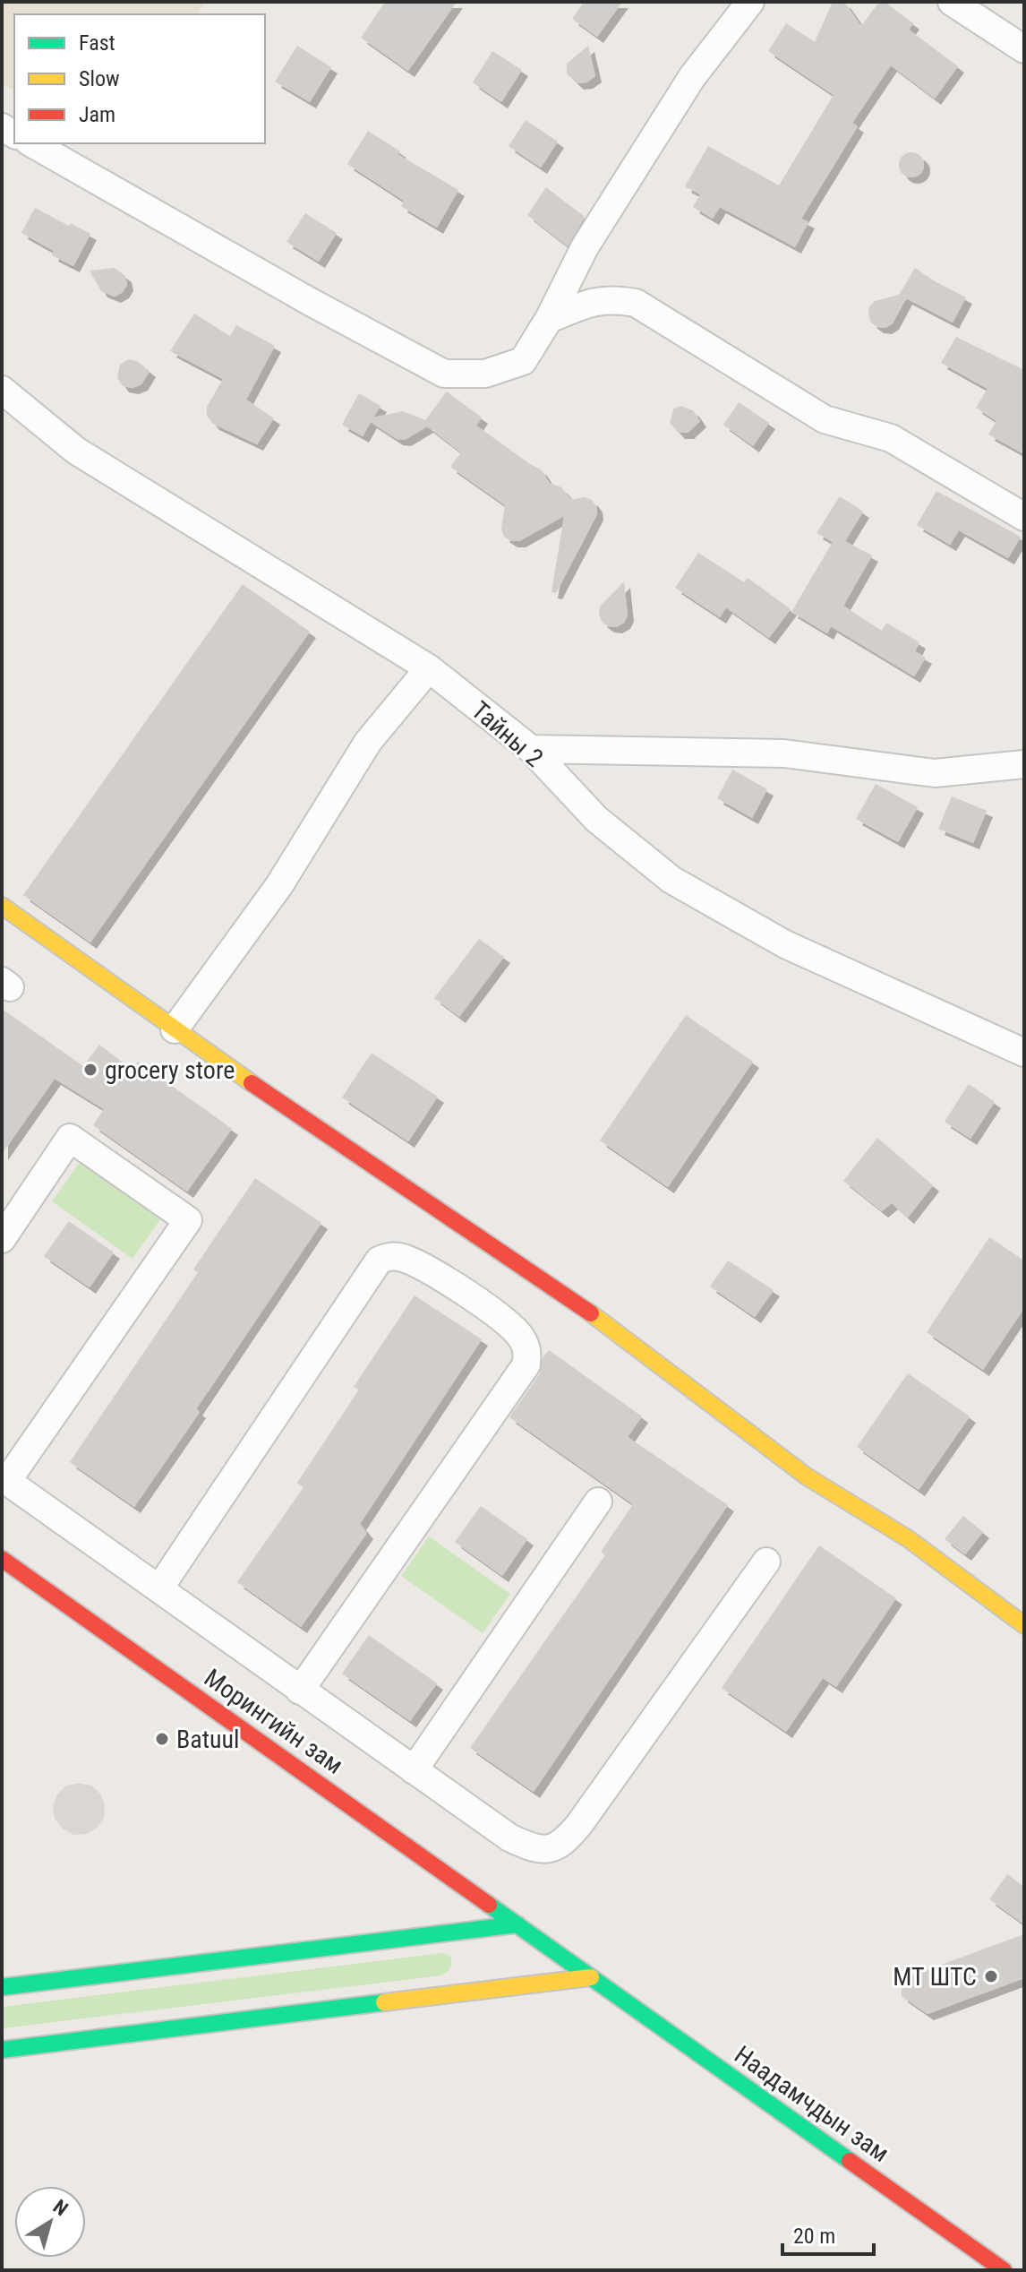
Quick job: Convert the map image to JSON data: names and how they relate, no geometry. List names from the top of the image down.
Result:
{
  "streets": {
    "street": ["Тайны 2", "Морингийн зам", "Наадамчдын зам"]
  },
  "crossings": [
    ["Морингийн зам", "Наадамчдын зам"]
  ],
  "places": ["grocery store", "Batuul", "MT ШТС"],
  "legend": ["Fast", "Slow", "Jam"],
  "scale_bar": "20 m",
  "north": "top right"
}
